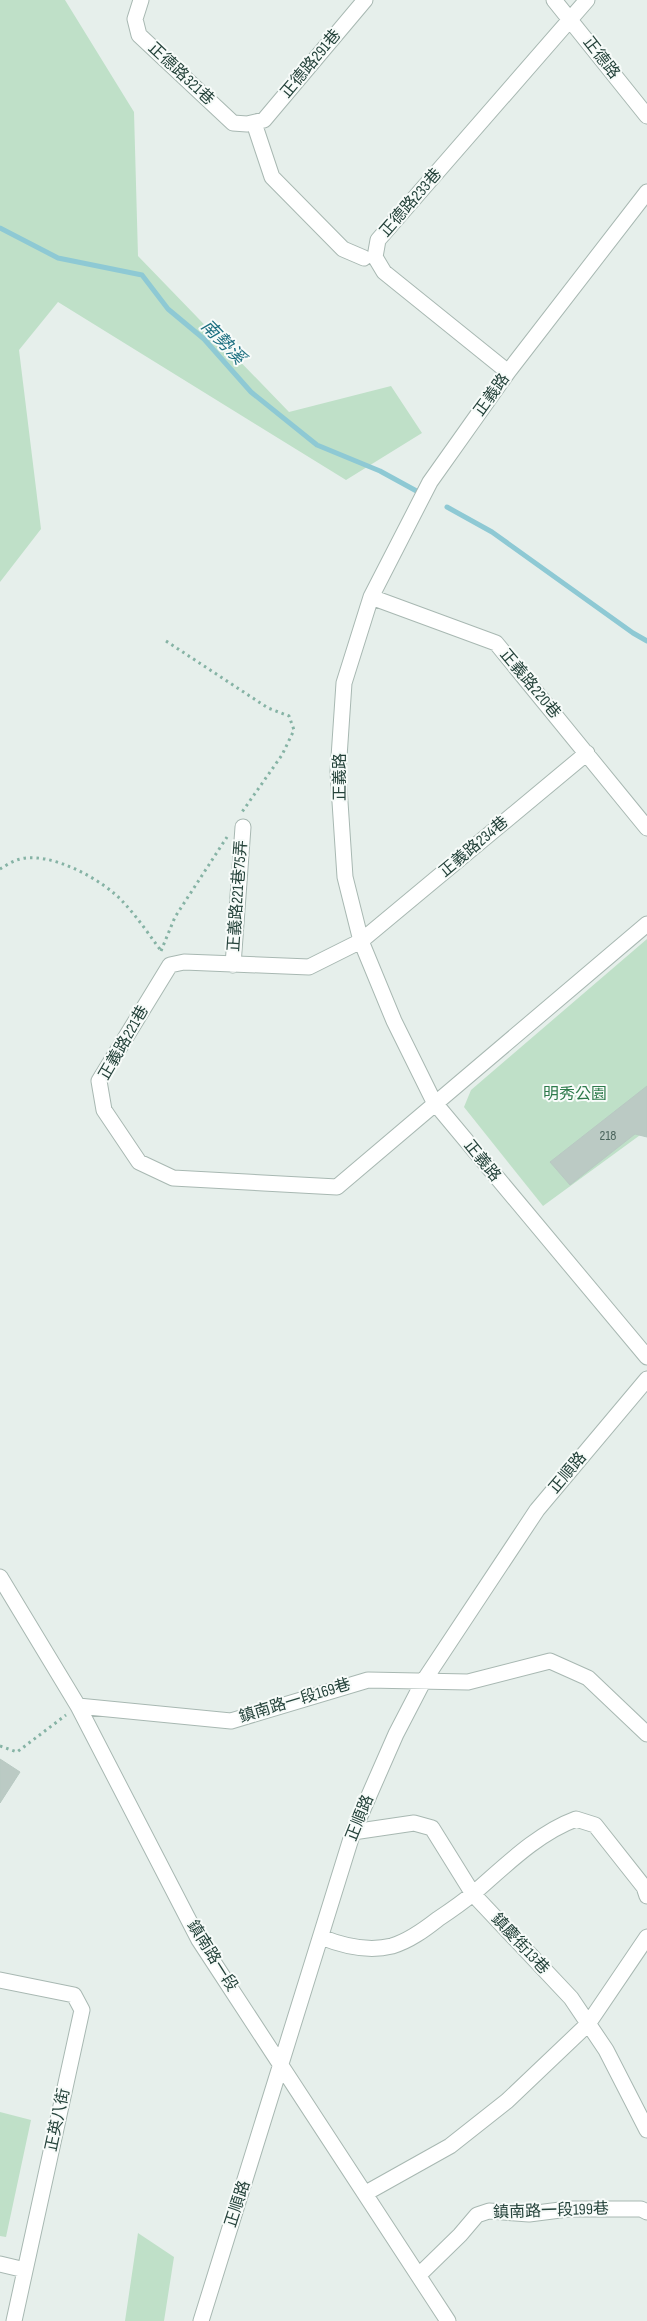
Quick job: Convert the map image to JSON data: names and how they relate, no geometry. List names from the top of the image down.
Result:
{
  "streets": {
    "street": [
      "正德路",
      "正德路291巷",
      "正德路321巷",
      "正德路233巷",
      "正義路",
      "正義路220巷",
      "正義路234巷",
      "正義路221巷75弄",
      "正義路221巷",
      "正順路",
      "鎮南路一段169巷",
      "鎮慶街13巷",
      "鎮南路一段",
      "正英八街",
      "鎮南路一段199巷"
    ]
  },
  "crossings": [
    ["正德路", "正德路233巷"],
    ["正德路291巷", "正德路321巷"],
    ["正德路233巷", "正義路"],
    ["正義路", "正義路220巷"],
    ["正義路", "正義路234巷"],
    ["正義路", "正義路221巷"],
    ["正義路220巷", "正義路234巷"],
    ["正順路", "鎮南路一段169巷"],
    ["正順路", "鎮慶街13巷"],
    ["正順路", "鎮南路一段"],
    ["鎮南路一段169巷", "鎮南路一段"],
    ["鎮南路一段", "鎮南路一段199巷"]
  ],
  "water": ["南勢溪"],
  "parks": ["明秀公園"],
  "house_numbers": ["218"]
}
